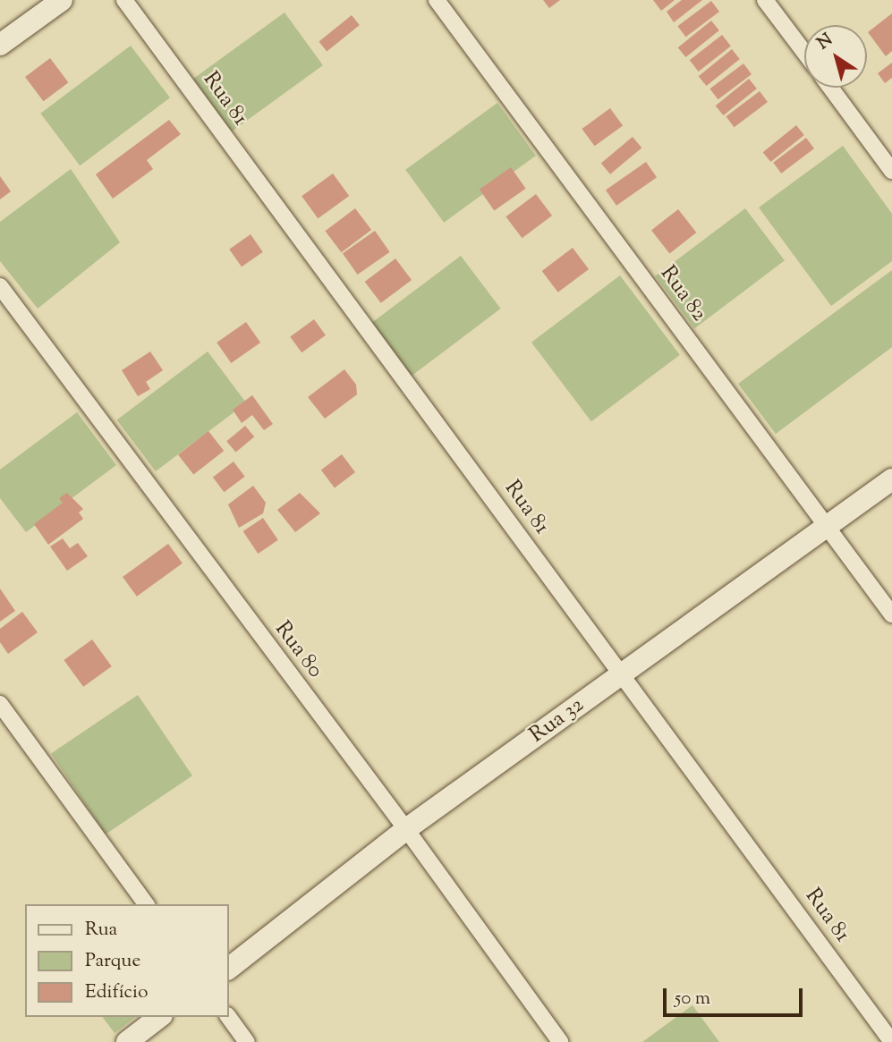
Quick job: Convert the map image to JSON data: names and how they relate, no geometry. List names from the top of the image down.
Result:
{
  "streets": {
    "main road": ["Rua 32"],
    "street": ["Rua 81", "Rua 82", "Rua 80"]
  },
  "crossings": [
    ["Rua 81", "Rua 32"],
    ["Rua 82", "Rua 32"],
    ["Rua 80", "Rua 32"]
  ],
  "legend": ["Rua", "Parque", "Edifício"],
  "scale_bar": "50 m",
  "north": "top left"
}
